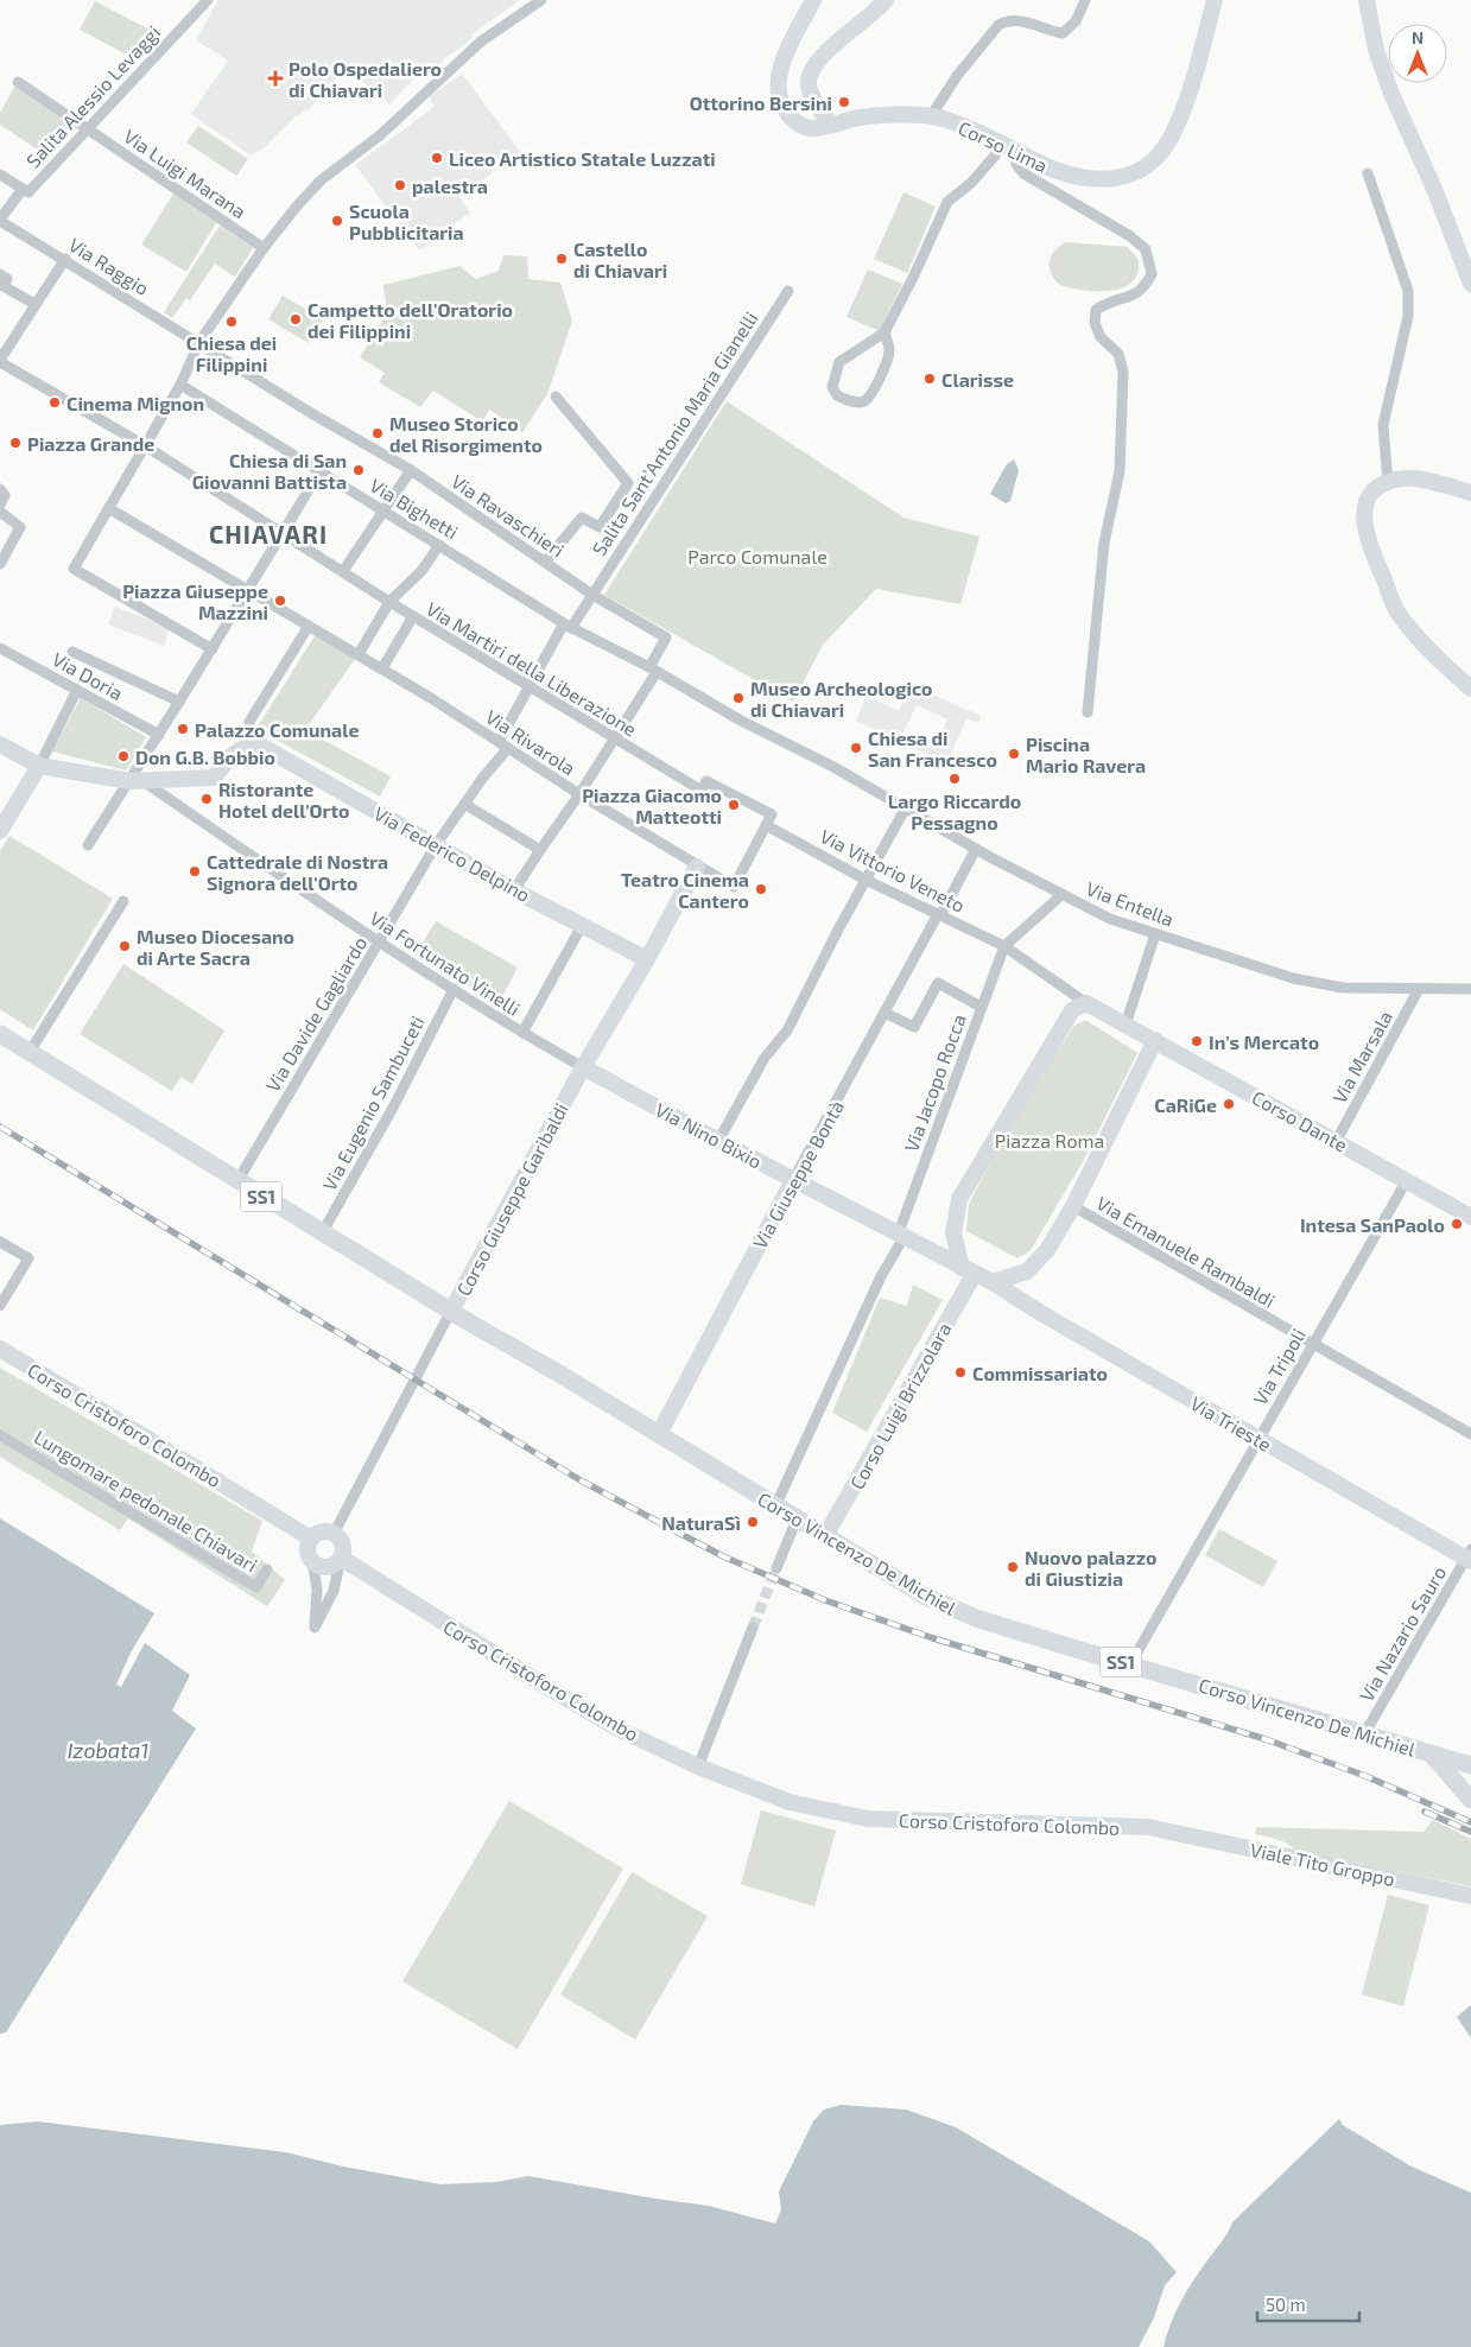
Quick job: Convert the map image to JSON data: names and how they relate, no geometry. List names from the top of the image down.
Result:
{
  "streets": {
    "main road": ["SS1", "Corso Vincenzo De Michiel"],
    "street": [
      "Salita Alessio Levaggi",
      "Corso Lima",
      "Via Luigi Marana",
      "Via Raggio",
      "Salita Sant’Antonio Maria Gianelli",
      "Via Bighetti",
      "Via Ravaschieri",
      "Via Martiri della Liberazione",
      "Via Doria",
      "Via Rivarola",
      "Via Federico Delpino",
      "Via Vittorio Veneto",
      "Via Entella",
      "Via Fortunato Vinelli",
      "Via Davide Gagliardo",
      "Via Marsala",
      "Via Jacopo Rocca",
      "Via Eugenio Sambuceti",
      "Corso Dante",
      "Via Nino Bixio",
      "Via Giuseppe Bontà",
      "Corso Giuseppe Garibaldi",
      "Via Emanuele Rambaldi",
      "Via Tripoli",
      "Corso Luigi Brizzolara",
      "Via Trieste",
      "Corso Cristoforo Colombo",
      "Lungomare pedonale Chiavari",
      "Via Nazario Sauro",
      "Viale Tito Groppo"
    ]
  },
  "crossings": [
    ["Salita Alessio Levaggi", "Via Luigi Marana"],
    ["Salita Alessio Levaggi", "Via Raggio"],
    ["Via Raggio", "Via Ravaschieri"],
    ["Salita Sant’Antonio Maria Gianelli", "Via Bighetti"],
    ["Salita Sant’Antonio Maria Gianelli", "Via Ravaschieri"],
    ["Salita Sant’Antonio Maria Gianelli", "Via Martiri della Liberazione"],
    ["Salita Sant’Antonio Maria Gianelli", "Via Davide Gagliardo"],
    ["Via Bighetti", "Via Ravaschieri"],
    ["Via Bighetti", "Via Entella"],
    ["Via Martiri della Liberazione", "Via Rivarola"],
    ["Via Martiri della Liberazione", "Via Vittorio Veneto"],
    ["Via Martiri della Liberazione", "Via Davide Gagliardo"],
    ["Via Rivarola", "Via Vittorio Veneto"],
    ["Via Rivarola", "Via Davide Gagliardo"],
    ["Via Rivarola", "Corso Giuseppe Garibaldi"],
    ["Via Federico Delpino", "Via Davide Gagliardo"],
    ["Via Federico Delpino", "Corso Giuseppe Garibaldi"],
    ["Via Vittorio Veneto", "Via Jacopo Rocca"],
    ["Via Vittorio Veneto", "Via Giuseppe Bontà"],
    ["Via Entella", "Via Marsala"],
    ["Via Entella", "Via Giuseppe Bontà"],
    ["Via Fortunato Vinelli", "Via Davide Gagliardo"],
    ["Via Fortunato Vinelli", "Via Eugenio Sambuceti"],
    ["Via Fortunato Vinelli", "Via Nino Bixio"],
    ["Via Fortunato Vinelli", "Corso Giuseppe Garibaldi"],
    ["Via Davide Gagliardo", "SS1"],
    ["Via Marsala", "Corso Dante"],
    ["Via Jacopo Rocca", "Via Nino Bixio"],
    ["Via Jacopo Rocca", "Corso Vincenzo De Michiel"],
    ["Via Eugenio Sambuceti", "SS1"],
    ["Corso Dante", "Via Tripoli"],
    ["Via Nino Bixio", "Via Giuseppe Bontà"],
    ["Via Nino Bixio", "Corso Giuseppe Garibaldi"],
    ["Via Nino Bixio", "Corso Luigi Brizzolara"],
    ["Via Giuseppe Bontà", "Corso Vincenzo De Michiel"],
    ["SS1", "Corso Giuseppe Garibaldi"],
    ["SS1", "Corso Vincenzo De Michiel"],
    ["Corso Giuseppe Garibaldi", "Corso Cristoforo Colombo"],
    ["Corso Giuseppe Garibaldi", "Corso Vincenzo De Michiel"],
    ["Via Emanuele Rambaldi", "Via Tripoli"],
    ["Via Tripoli", "Via Trieste"],
    ["Via Tripoli", "Corso Vincenzo De Michiel"],
    ["Corso Luigi Brizzolara", "Corso Vincenzo De Michiel"],
    ["Via Trieste", "Via Nazario Sauro"],
    ["Corso Cristoforo Colombo", "Viale Tito Groppo"],
    ["Corso Vincenzo De Michiel", "Via Nazario Sauro"]
  ],
  "districts": ["CHIAVARI"],
  "water": ["Izobata1"],
  "parks": ["Parco Comunale", "Piazza Roma"],
  "places": {
    "health": ["Polo Ospedaliero di Chiavari"],
    "other": [
      "Ottorino Bersini",
      "Liceo Artistico Statale Luzzati",
      "palestra",
      "Scuola Pubblicitaria",
      "Castello di Chiavari",
      "Campetto dell'Oratorio dei Filippini",
      "Chiesa dei Filippini",
      "Clarisse",
      "Cinema Mignon",
      "Museo Storico del Risorgimento",
      "Piazza Grande",
      "Chiesa di San Giovanni Battista",
      "Piazza Giuseppe Mazzini",
      "Museo Archeologico di Chiavari",
      "Palazzo Comunale",
      "Chiesa di San Francesco",
      "Piscina Mario Ravera",
      "Don G.B. Bobbio",
      "Largo Riccardo Pessagno",
      "Ristorante Hotel dell'Orto",
      "Piazza Giacomo Matteotti",
      "Cattedrale di Nostra Signora dell'Orto",
      "Teatro Cinema Cantero",
      "Museo Diocesano di Arte Sacra",
      "In's Mercato",
      "CaRiGe",
      "Intesa SanPaolo",
      "Commissariato",
      "NaturaSì",
      "Nuovo palazzo di Giustizia"
    ]
  },
  "scale_bar": "50 m",
  "north": "top"
}
